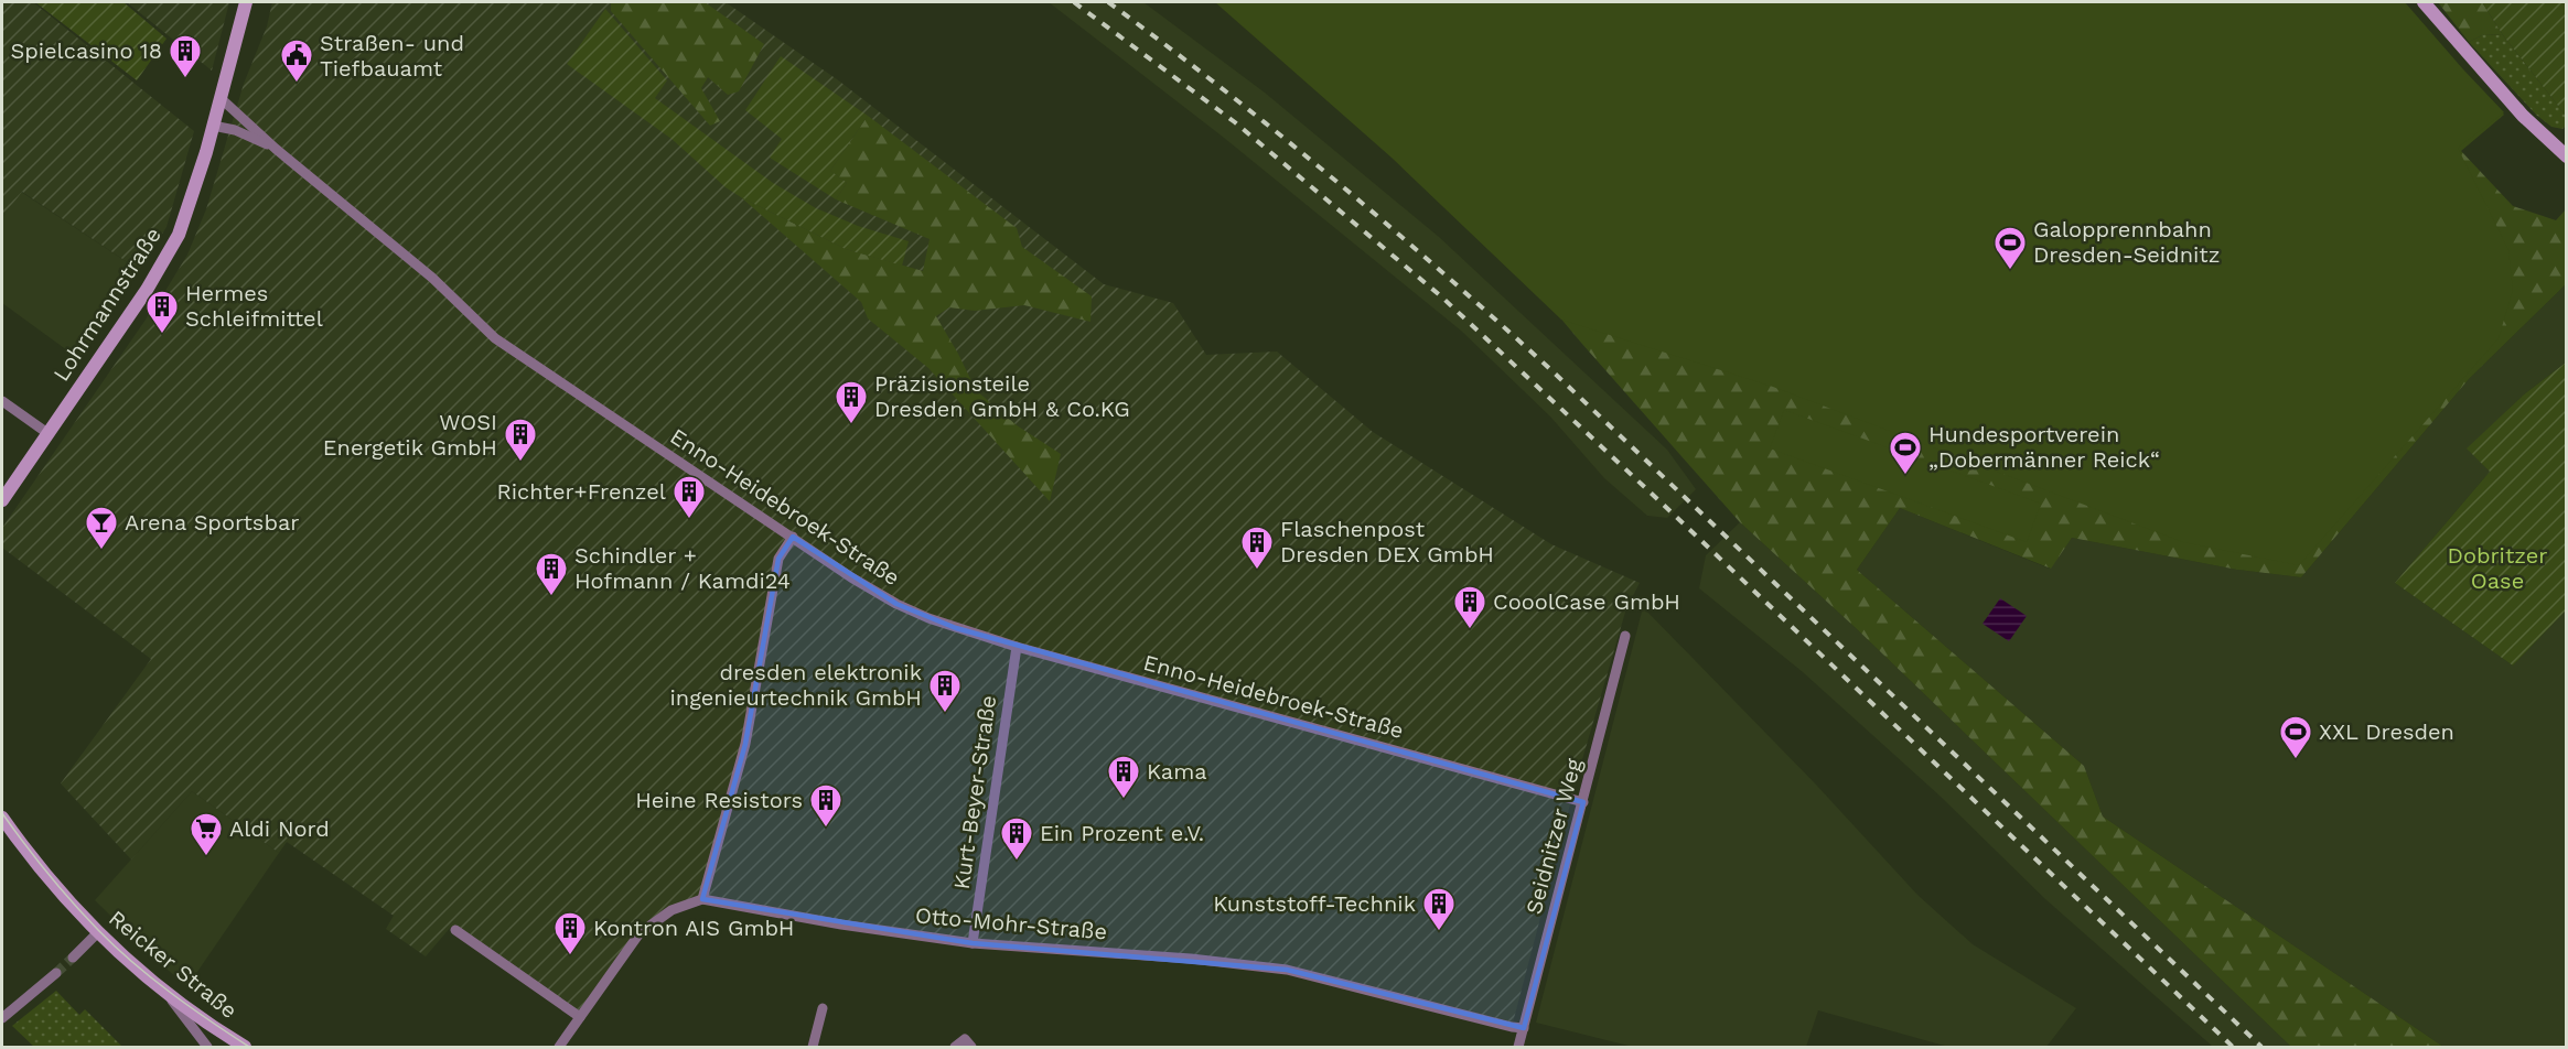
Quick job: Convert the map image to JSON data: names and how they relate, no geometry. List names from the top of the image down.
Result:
{
  "streets": {
    "street": [
      "Lohrmannstraße",
      "Enno-Heidebroek-Straße",
      "Kurt-Beyer-Straße",
      "Seidnitzer Weg",
      "Otto-Mohr-Straße",
      "Reicker Straße"
    ]
  },
  "crossings": [
    ["Lohrmannstraße", "Enno-Heidebroek-Straße"],
    ["Enno-Heidebroek-Straße", "Kurt-Beyer-Straße"],
    ["Enno-Heidebroek-Straße", "Seidnitzer Weg"],
    ["Kurt-Beyer-Straße", "Otto-Mohr-Straße"],
    ["Seidnitzer Weg", "Otto-Mohr-Straße"]
  ],
  "parks": ["Dobritzer Oase"],
  "places": {
    "building": [
      "Spielcasino 18",
      "Hermes Schleifmittel",
      "Präzisionsteile Dresden GmbH & Co.KG",
      "WOSI Energetik GmbH",
      "Richter+Frenzel",
      "Flaschenpost Dresden DEX GmbH",
      "Schindler + Hofmann / Kamdi24",
      "CooolCase GmbH",
      "dresden elektronik ingenieurtechnik GmbH",
      "Kama",
      "Heine Resistors",
      "Ein Prozent e.V.",
      "Kunststoff-Technik",
      "Kontron AIS GmbH"
    ],
    "public building": ["Straßen- und Tiefbauamt"],
    "sports": ["Galopprennbahn Dresden-Seidnitz", "Hundesportverein „Dobermänner Reick“", "XXL Dresden"],
    "bar": ["Arena Sportsbar"],
    "supermarket": ["Aldi Nord"]
  }
}
